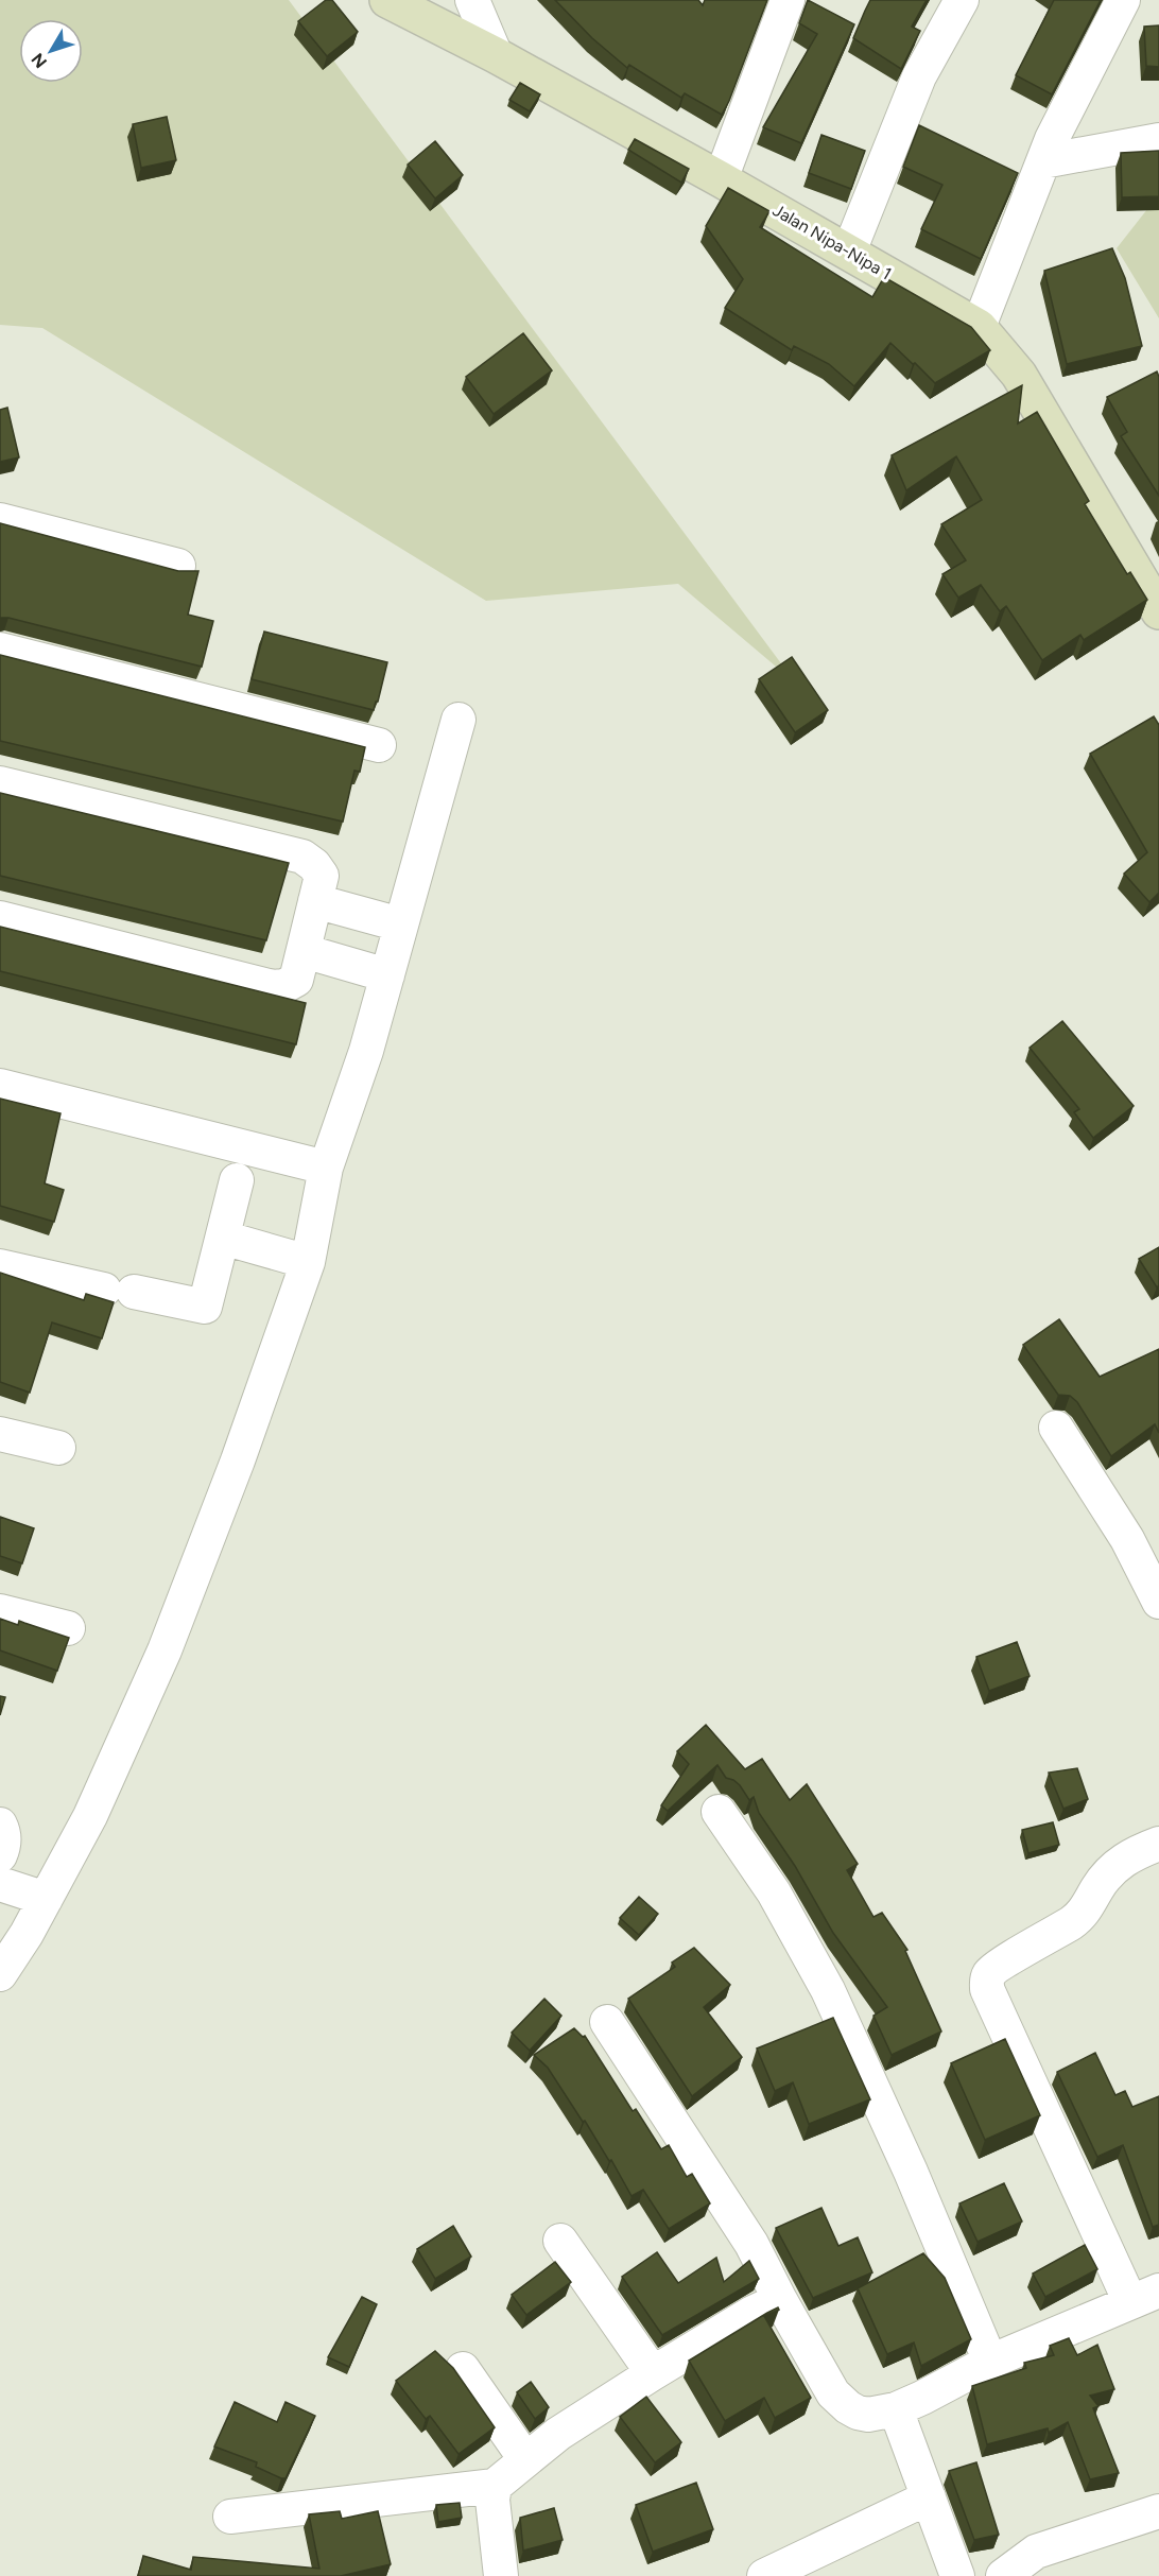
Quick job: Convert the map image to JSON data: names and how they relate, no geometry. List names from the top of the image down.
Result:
{
  "streets": {
    "street": ["Jalan Nipa-Nipa 1"]
  },
  "north": "bottom left"
}
